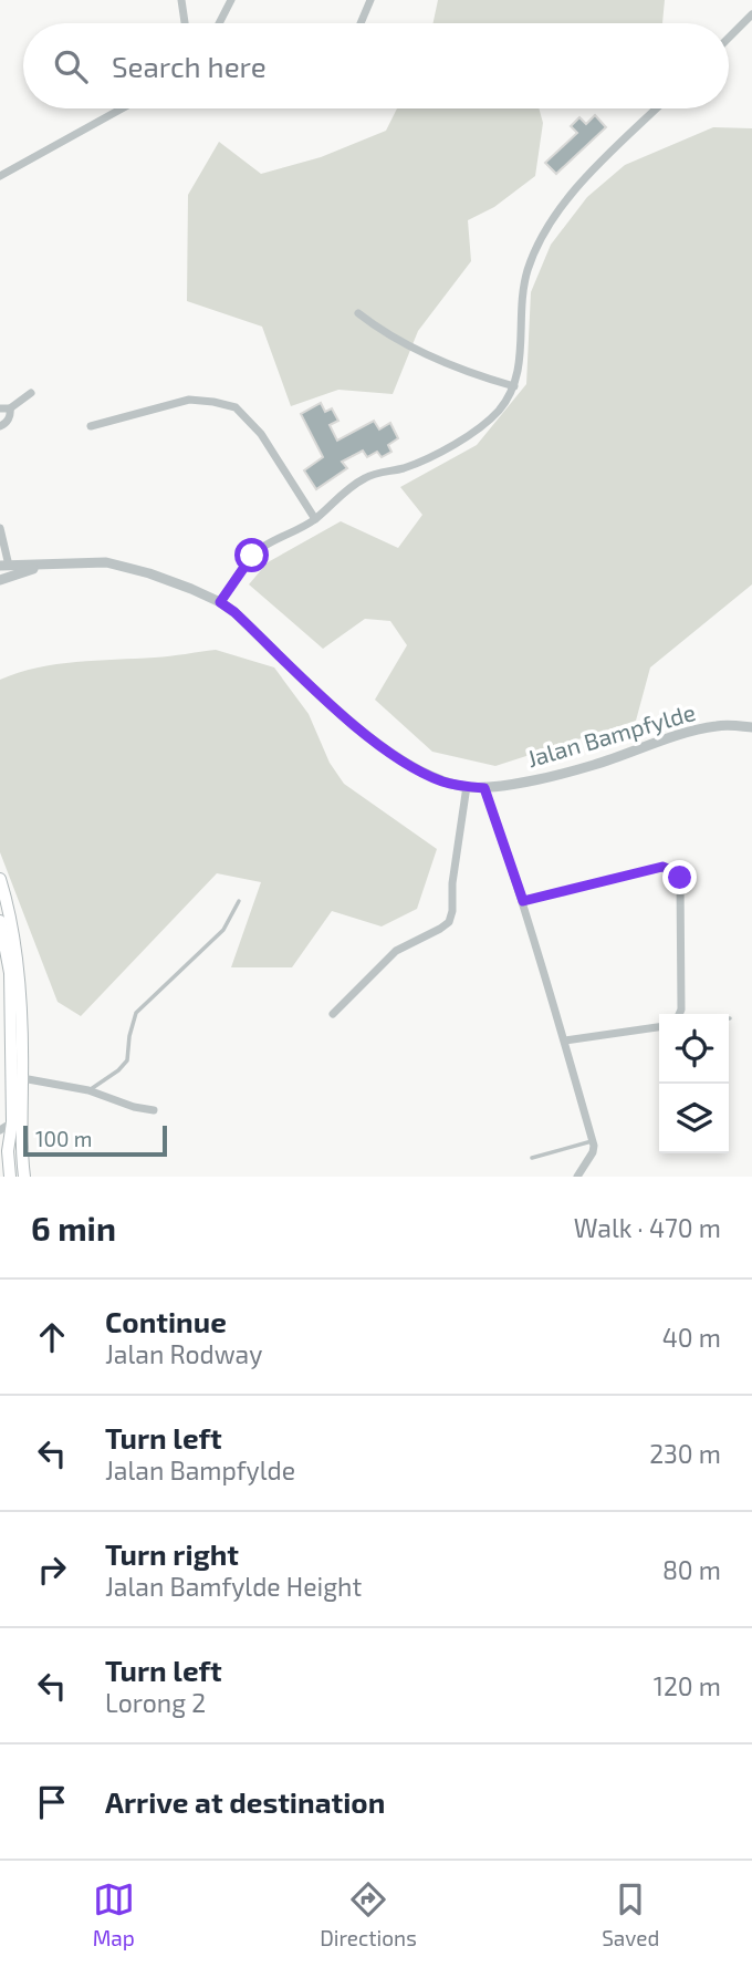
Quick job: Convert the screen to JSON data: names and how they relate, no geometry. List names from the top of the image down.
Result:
{
  "streets": {
    "street": ["Jalan Bampfylde"]
  },
  "scale_bar": "100 m",
  "page": {
    "search": "Search here",
    "scale": "100 m",
    "heading": ["6 min", "Walk · 470 m"],
    "list": [
      ["Continue", "Jalan Rodway", "40 m"],
      ["Turn left", "Jalan Bampfylde", "230 m"],
      ["Turn right", "Jalan Bamfylde Height", "80 m"],
      ["Turn left", "Lorong 2", "120 m"],
      "Arrive at destination"
    ],
    "nav": ["Map", "Directions", "Saved"]
  }
}
